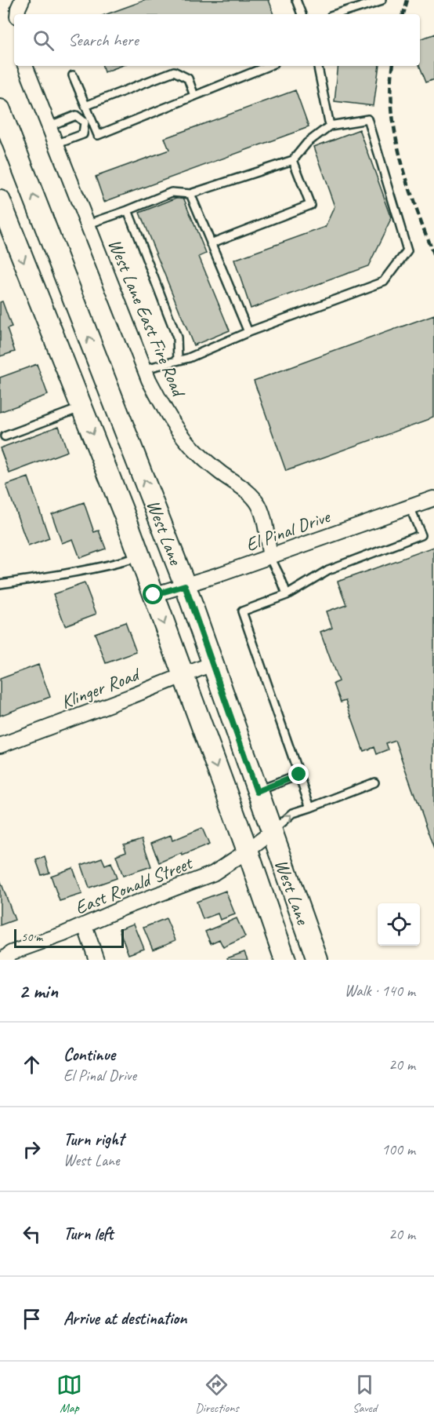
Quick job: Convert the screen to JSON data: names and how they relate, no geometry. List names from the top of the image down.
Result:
{
  "streets": {
    "main road": ["West Lane"],
    "street": [
      "West Lane East Fire Road",
      "El Pinal Drive",
      "Klinger Road",
      "East Ronald Street"
    ]
  },
  "crossings": [
    ["West Lane East Fire Road", "El Pinal Drive"],
    ["El Pinal Drive", "West Lane"],
    ["West Lane", "Klinger Road"],
    ["West Lane", "East Ronald Street"]
  ],
  "scale_bar": "50 m",
  "page": {
    "search": "Search here",
    "scale": "50 m",
    "heading": ["2 min", "Walk · 140 m"],
    "list": [
      ["Continue", "El Pinal Drive", "20 m"],
      ["Turn right", "West Lane", "100 m"],
      ["Turn left", "20 m"],
      "Arrive at destination"
    ],
    "nav": ["Map", "Directions", "Saved"]
  }
}
